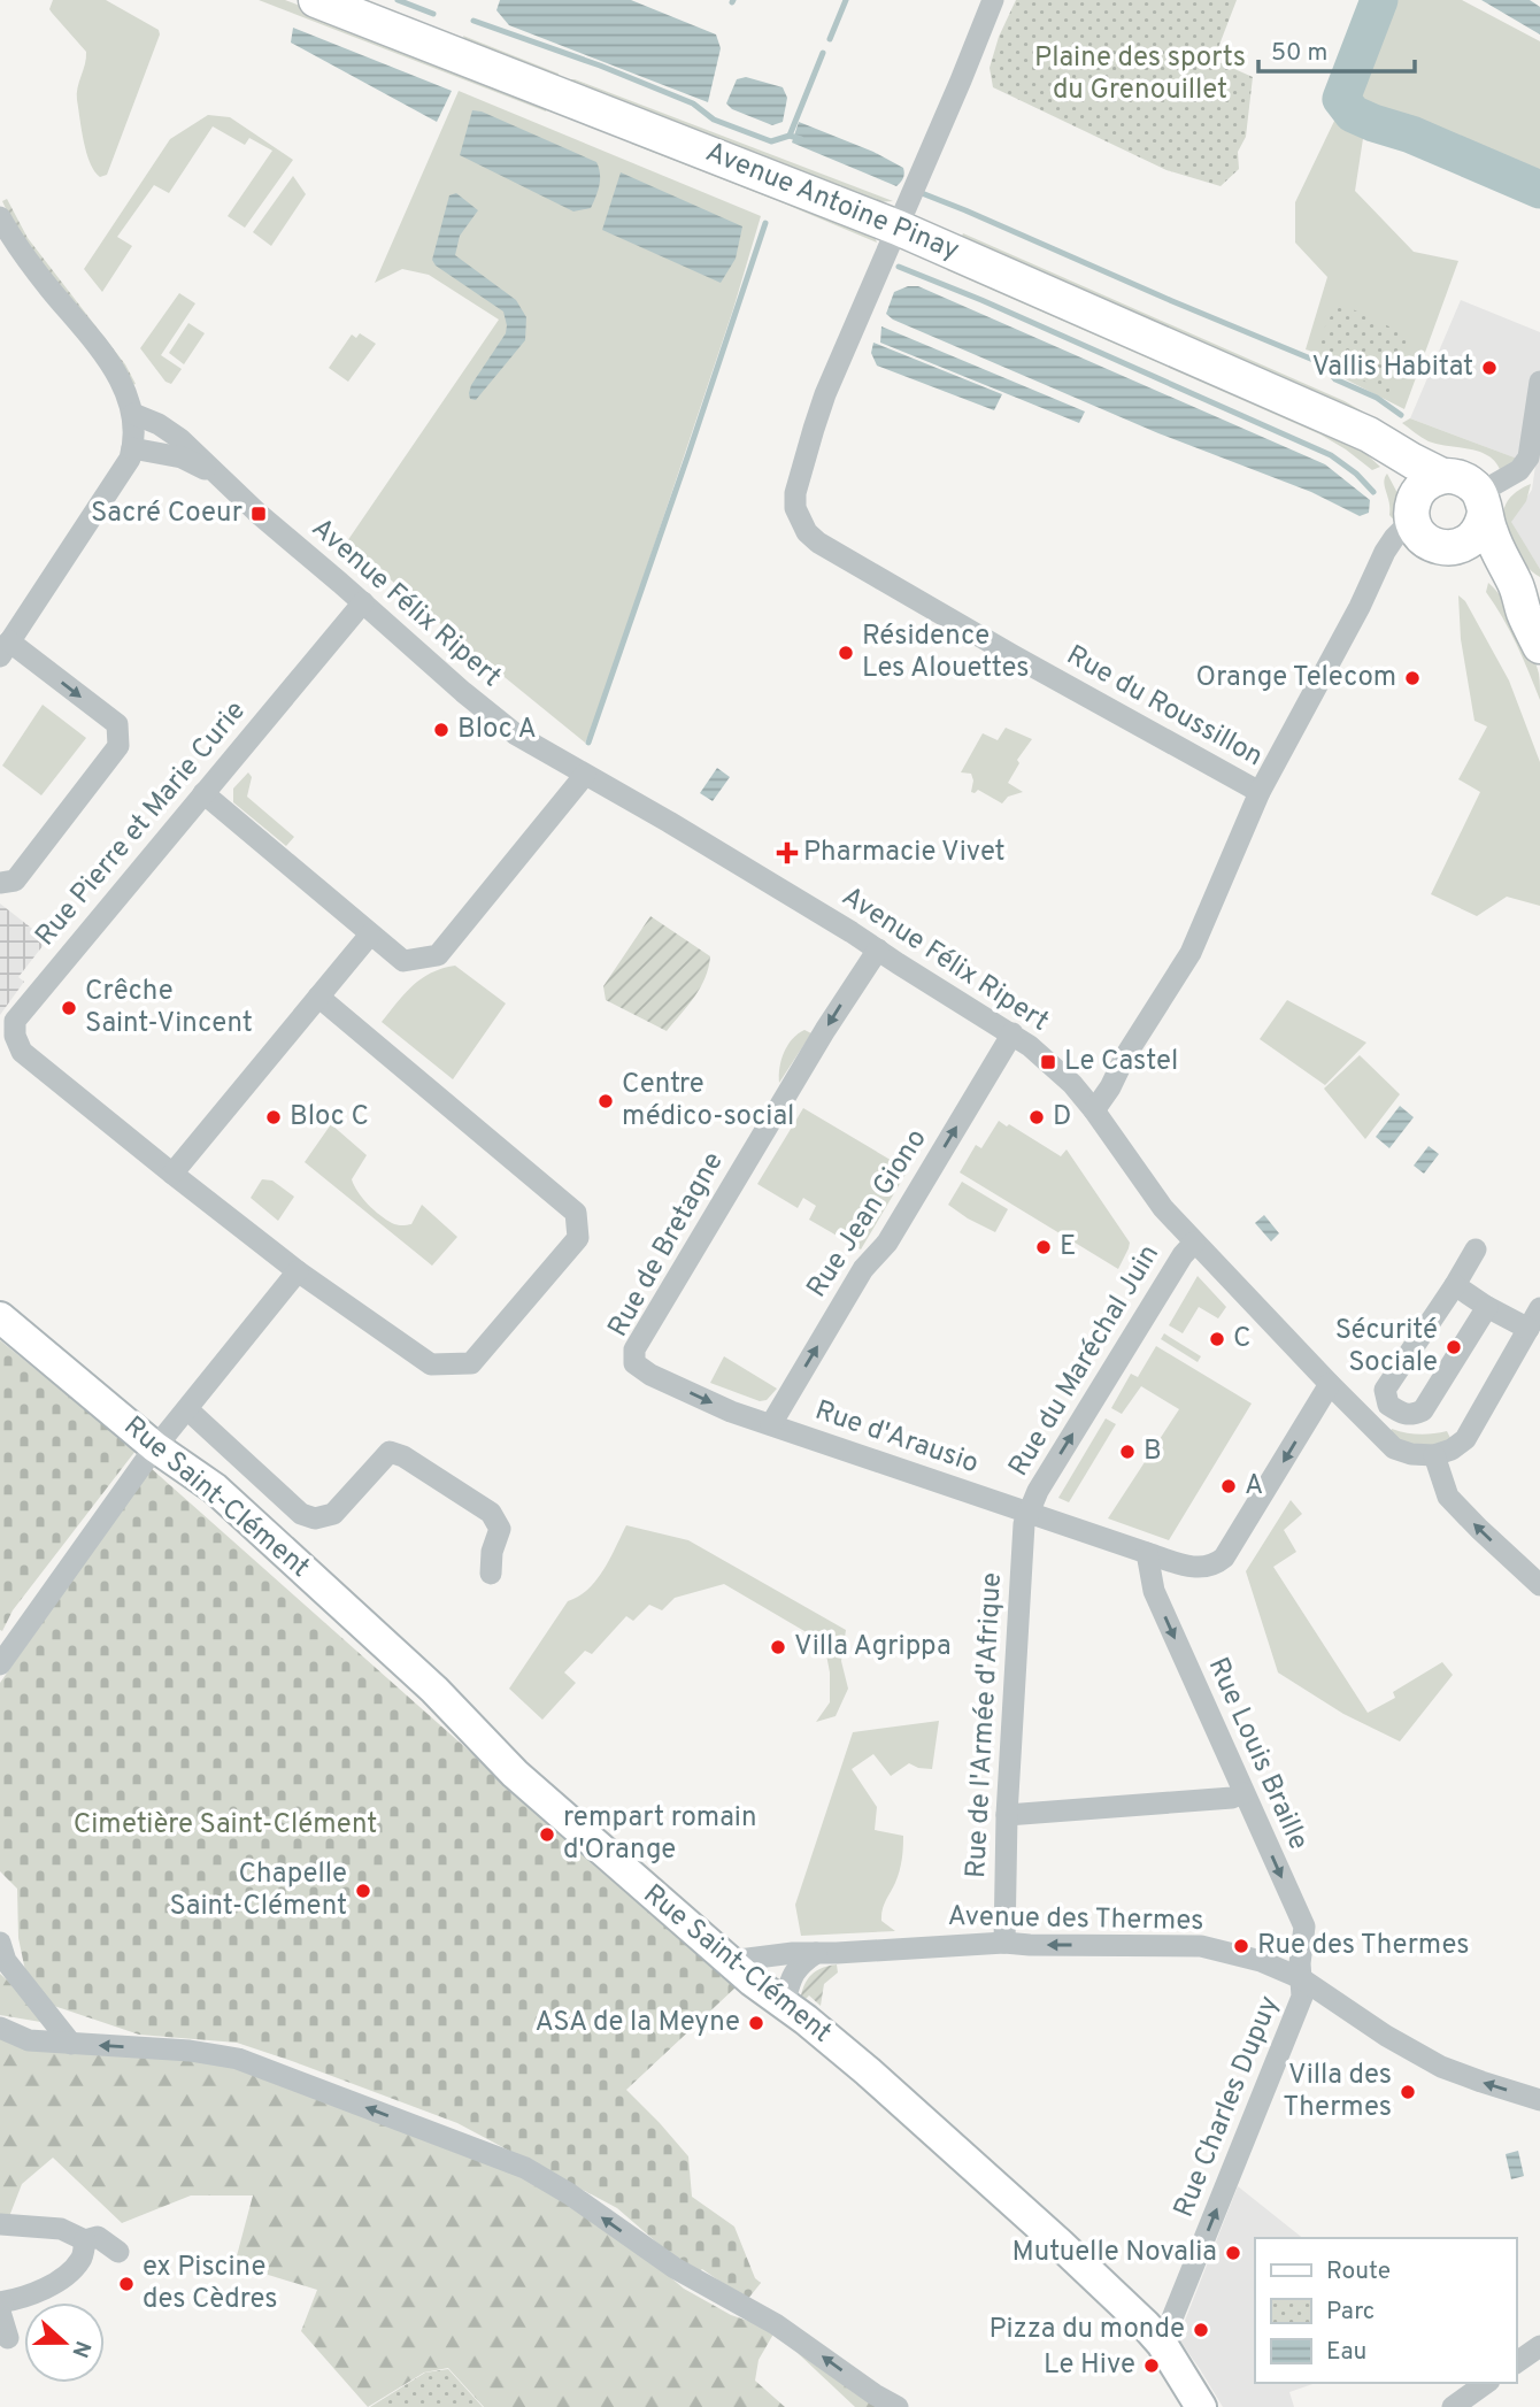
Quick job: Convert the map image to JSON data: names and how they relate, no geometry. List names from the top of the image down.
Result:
{
  "streets": {
    "main road": ["Avenue Antoine Pinay", "Rue Saint-Clément"],
    "street": [
      "Avenue Félix Ripert",
      "Rue du Roussillon",
      "Rue Pierre et Marie Curie",
      "Rue Jean Giono",
      "Rue de Bretagne",
      "Rue du Maréchal Juin",
      "Rue d'Arausio",
      "Rue de l'Armée d'Afrique",
      "Rue Louis Braille",
      "Avenue des Thermes",
      "Rue Charles Dupuy"
    ]
  },
  "crossings": [
    ["Avenue Antoine Pinay", "Rue du Roussillon"],
    ["Avenue Félix Ripert", "Rue du Roussillon"],
    ["Avenue Félix Ripert", "Rue Pierre et Marie Curie"],
    ["Avenue Félix Ripert", "Rue Jean Giono"],
    ["Avenue Félix Ripert", "Rue de Bretagne"],
    ["Avenue Félix Ripert", "Rue du Maréchal Juin"],
    ["Avenue Félix Ripert", "Rue d'Arausio"],
    ["Rue Jean Giono", "Rue d'Arausio"],
    ["Rue de Bretagne", "Rue d'Arausio"],
    ["Rue du Maréchal Juin", "Rue d'Arausio"],
    ["Rue du Maréchal Juin", "Rue de l'Armée d'Afrique"],
    ["Rue d'Arausio", "Rue de l'Armée d'Afrique"],
    ["Rue d'Arausio", "Rue Louis Braille"],
    ["Rue Saint-Clément", "Avenue des Thermes"],
    ["Rue Saint-Clément", "Rue Charles Dupuy"],
    ["Rue de l'Armée d'Afrique", "Avenue des Thermes"],
    ["Rue Louis Braille", "Avenue des Thermes"],
    ["Rue Louis Braille", "Rue Charles Dupuy"],
    ["Avenue des Thermes", "Rue Charles Dupuy"]
  ],
  "one_way": [
    "Rue Jean Giono",
    "Rue de Bretagne",
    "Rue du Maréchal Juin",
    "Rue Louis Braille",
    "Rue Charles Dupuy"
  ],
  "parks": ["Plaine des sports du Grenouillet", "Cimetière Saint-Clément"],
  "places": {
    "other": [
      "Vallis Habitat",
      "Résidence Les Alouettes",
      "Orange Telecom",
      "Bloc A",
      "Crêche Saint-Vincent",
      "Centre médico-social",
      "Bloc C",
      "D",
      "E",
      "C",
      "Sécurité Sociale",
      "B",
      "A",
      "Villa Agrippa",
      "rempart romain d'Orange",
      "Chapelle Saint-Clément",
      "Rue des Thermes",
      "ASA de la Meyne",
      "Villa des Thermes",
      "Mutuelle Novalia",
      "ex Piscine des Cèdres",
      "Pizza du monde",
      "Le Hive"
    ],
    "transit": ["Sacré Coeur", "Le Castel"],
    "health": ["Pharmacie Vivet"]
  },
  "legend": ["Route", "Parc", "Eau"],
  "scale_bar": "50 m",
  "north": "right"
}
